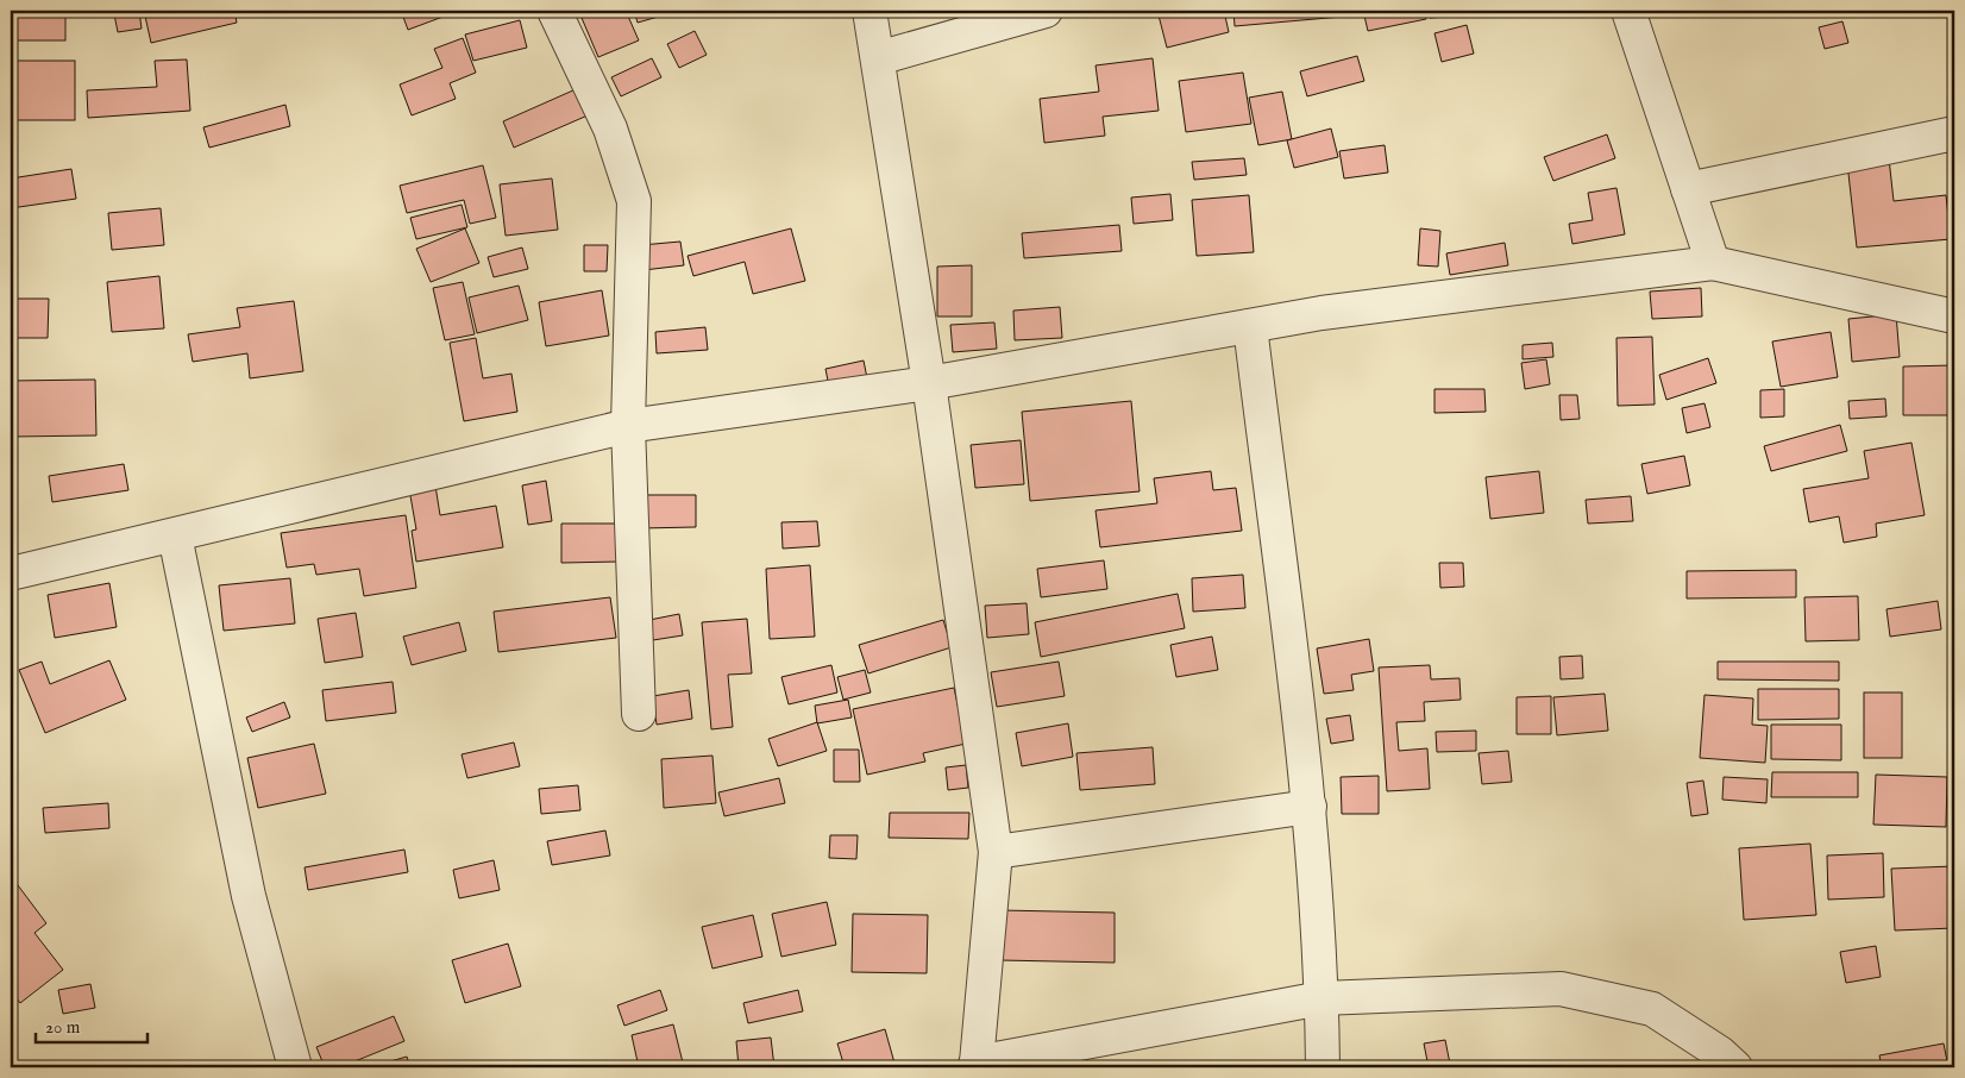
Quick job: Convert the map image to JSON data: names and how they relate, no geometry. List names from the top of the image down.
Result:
{
  "scale_bar": "20 m"
}
